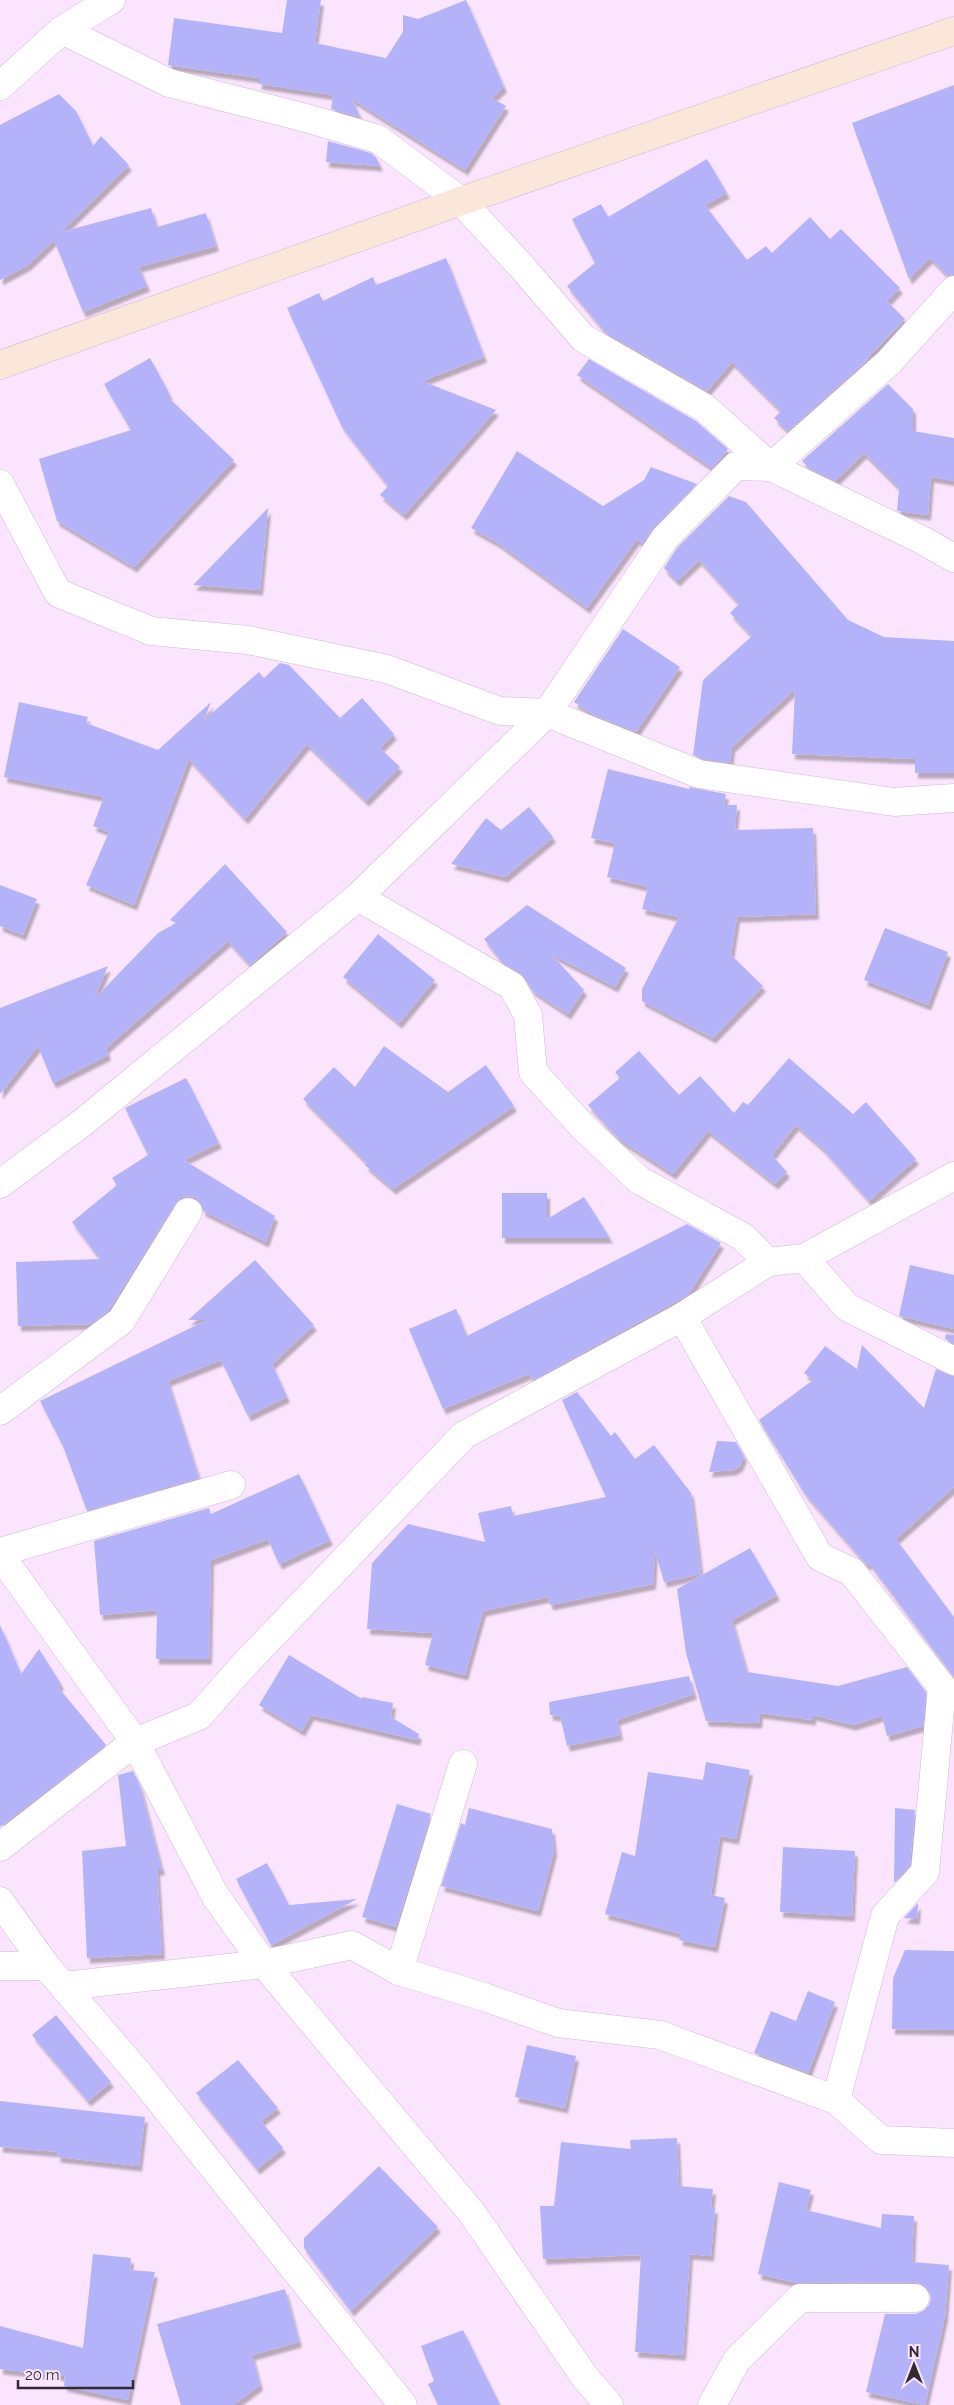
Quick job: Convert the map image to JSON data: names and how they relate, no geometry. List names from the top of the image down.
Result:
{
  "scale_bar": "20 m",
  "north": "top"
}
